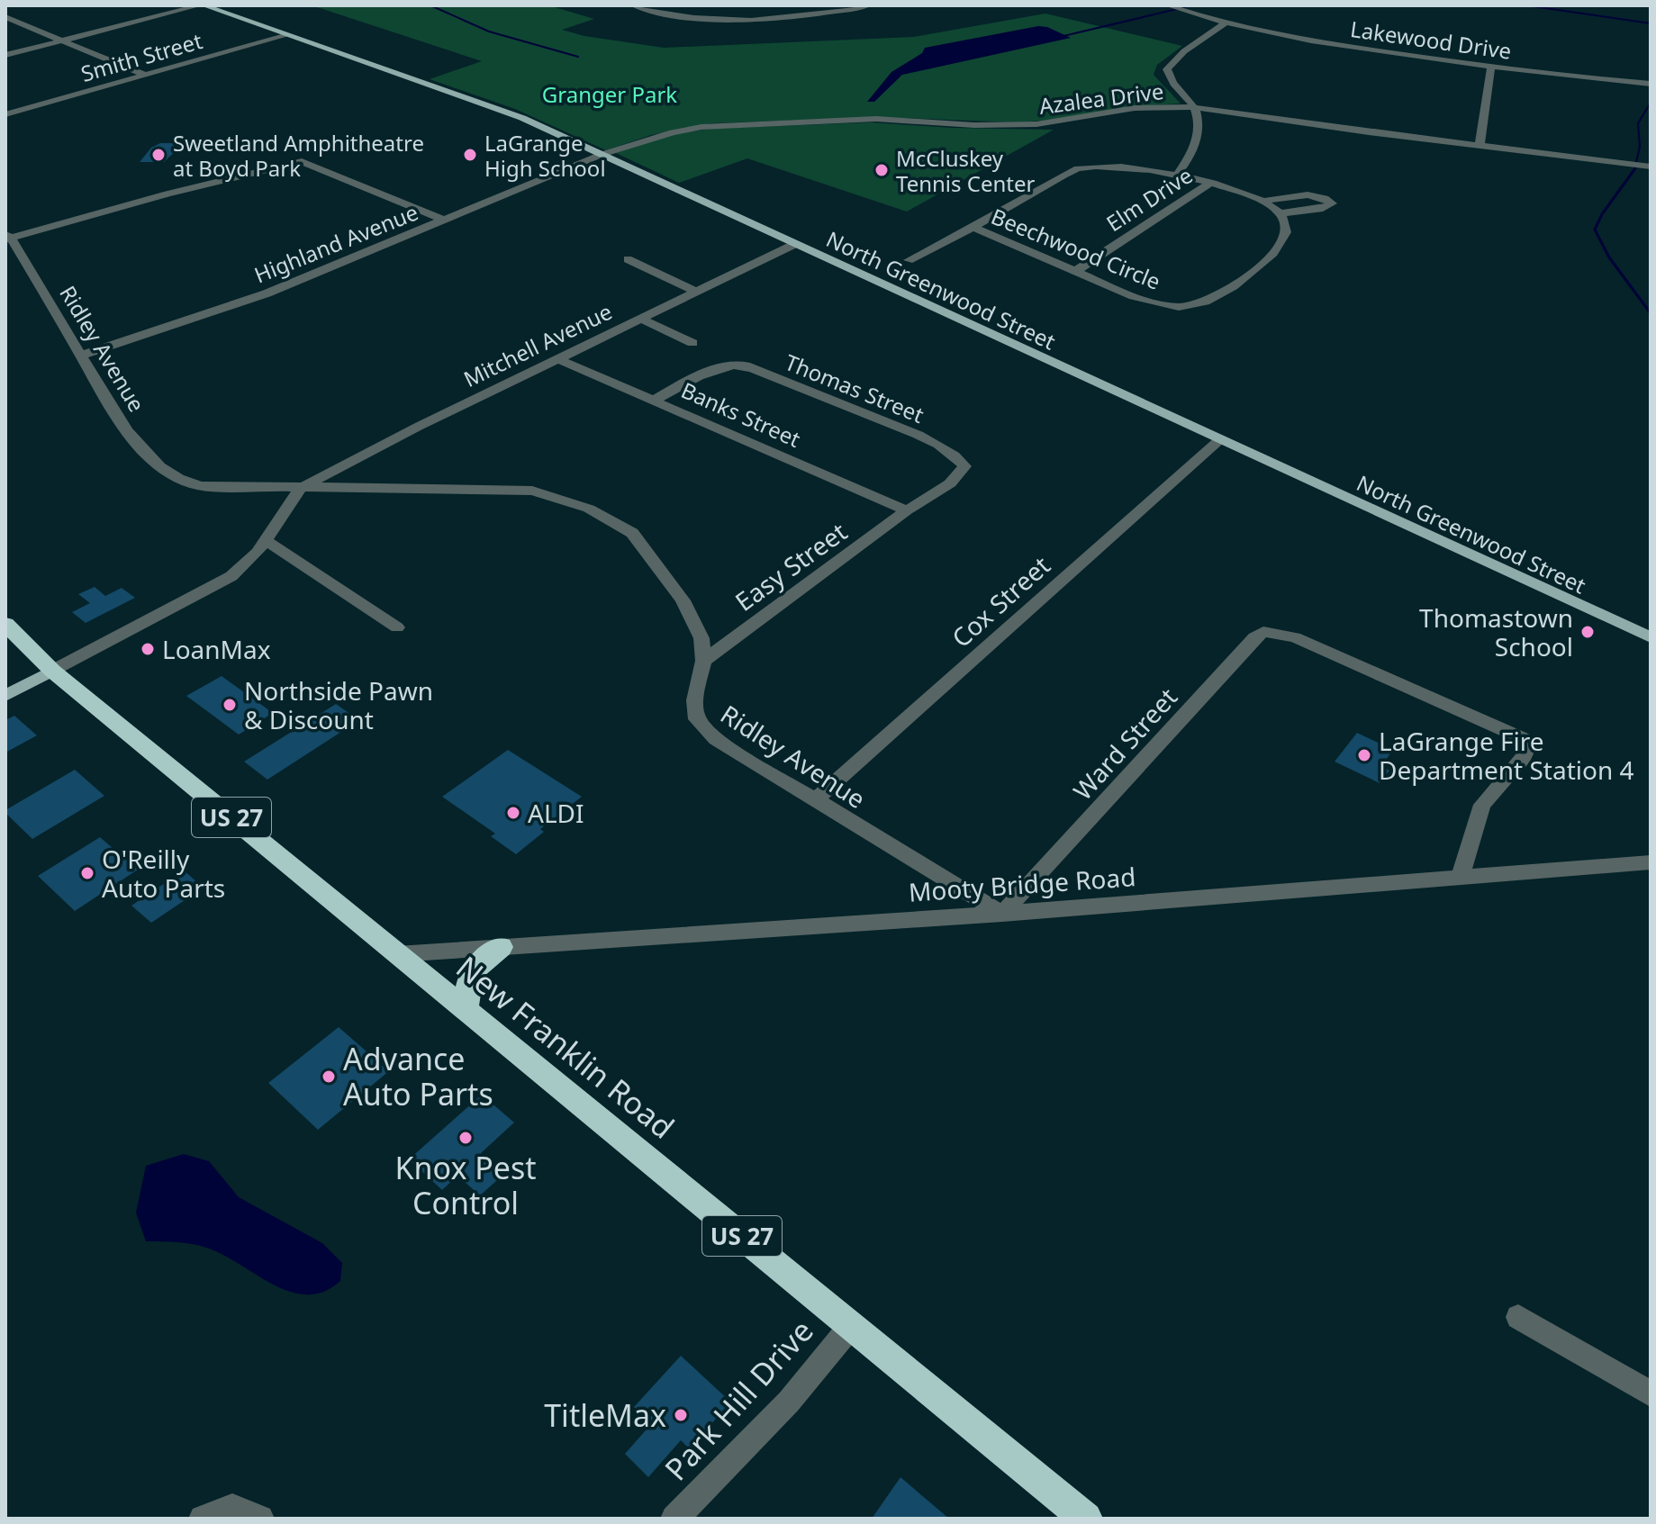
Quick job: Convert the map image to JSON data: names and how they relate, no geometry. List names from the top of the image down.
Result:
{
  "streets": {
    "highway": ["US 27", "New Franklin Road"],
    "main road": ["North Greenwood Street"],
    "street": [
      "Lakewood Drive",
      "Smith Street",
      "Azalea Drive",
      "Elm Drive",
      "Highland Avenue",
      "Beechwood Circle",
      "Mitchell Avenue",
      "Ridley Avenue",
      "Thomas Street",
      "Banks Street",
      "Easy Street",
      "Cox Street",
      "Ward Street",
      "Mooty Bridge Road",
      "Park Hill Drive"
    ]
  },
  "crossings": [
    ["Smith Street", "North Greenwood Street"],
    ["Azalea Drive", "Highland Avenue"],
    ["Azalea Drive", "North Greenwood Street"],
    ["Elm Drive", "Beechwood Circle"],
    ["Highland Avenue", "North Greenwood Street"],
    ["Highland Avenue", "Ridley Avenue"],
    ["North Greenwood Street", "Mitchell Avenue"],
    ["North Greenwood Street", "Cox Street"],
    ["Mitchell Avenue", "Ridley Avenue"],
    ["Mitchell Avenue", "Banks Street"],
    ["Ridley Avenue", "Easy Street"],
    ["Ridley Avenue", "Cox Street"],
    ["Ridley Avenue", "Ward Street"],
    ["Ridley Avenue", "Mooty Bridge Road"],
    ["Thomas Street", "Banks Street"],
    ["Thomas Street", "Easy Street"],
    ["Banks Street", "Easy Street"],
    ["Ward Street", "Mooty Bridge Road"],
    ["Mooty Bridge Road", "New Franklin Road"],
    ["New Franklin Road", "Park Hill Drive"]
  ],
  "parks": ["Granger Park"],
  "places": [
    "Sweetland Amphitheatre at Boyd Park",
    "LaGrange High School",
    "McCluskey Tennis Center",
    "Thomastown School",
    "LoanMax",
    "Northside Pawn & Discount",
    "LaGrange Fire Department Station 4",
    "ALDI",
    "O'Reilly Auto Parts",
    "Advance Auto Parts",
    "Knox Pest Control",
    "TitleMax"
  ]
}
